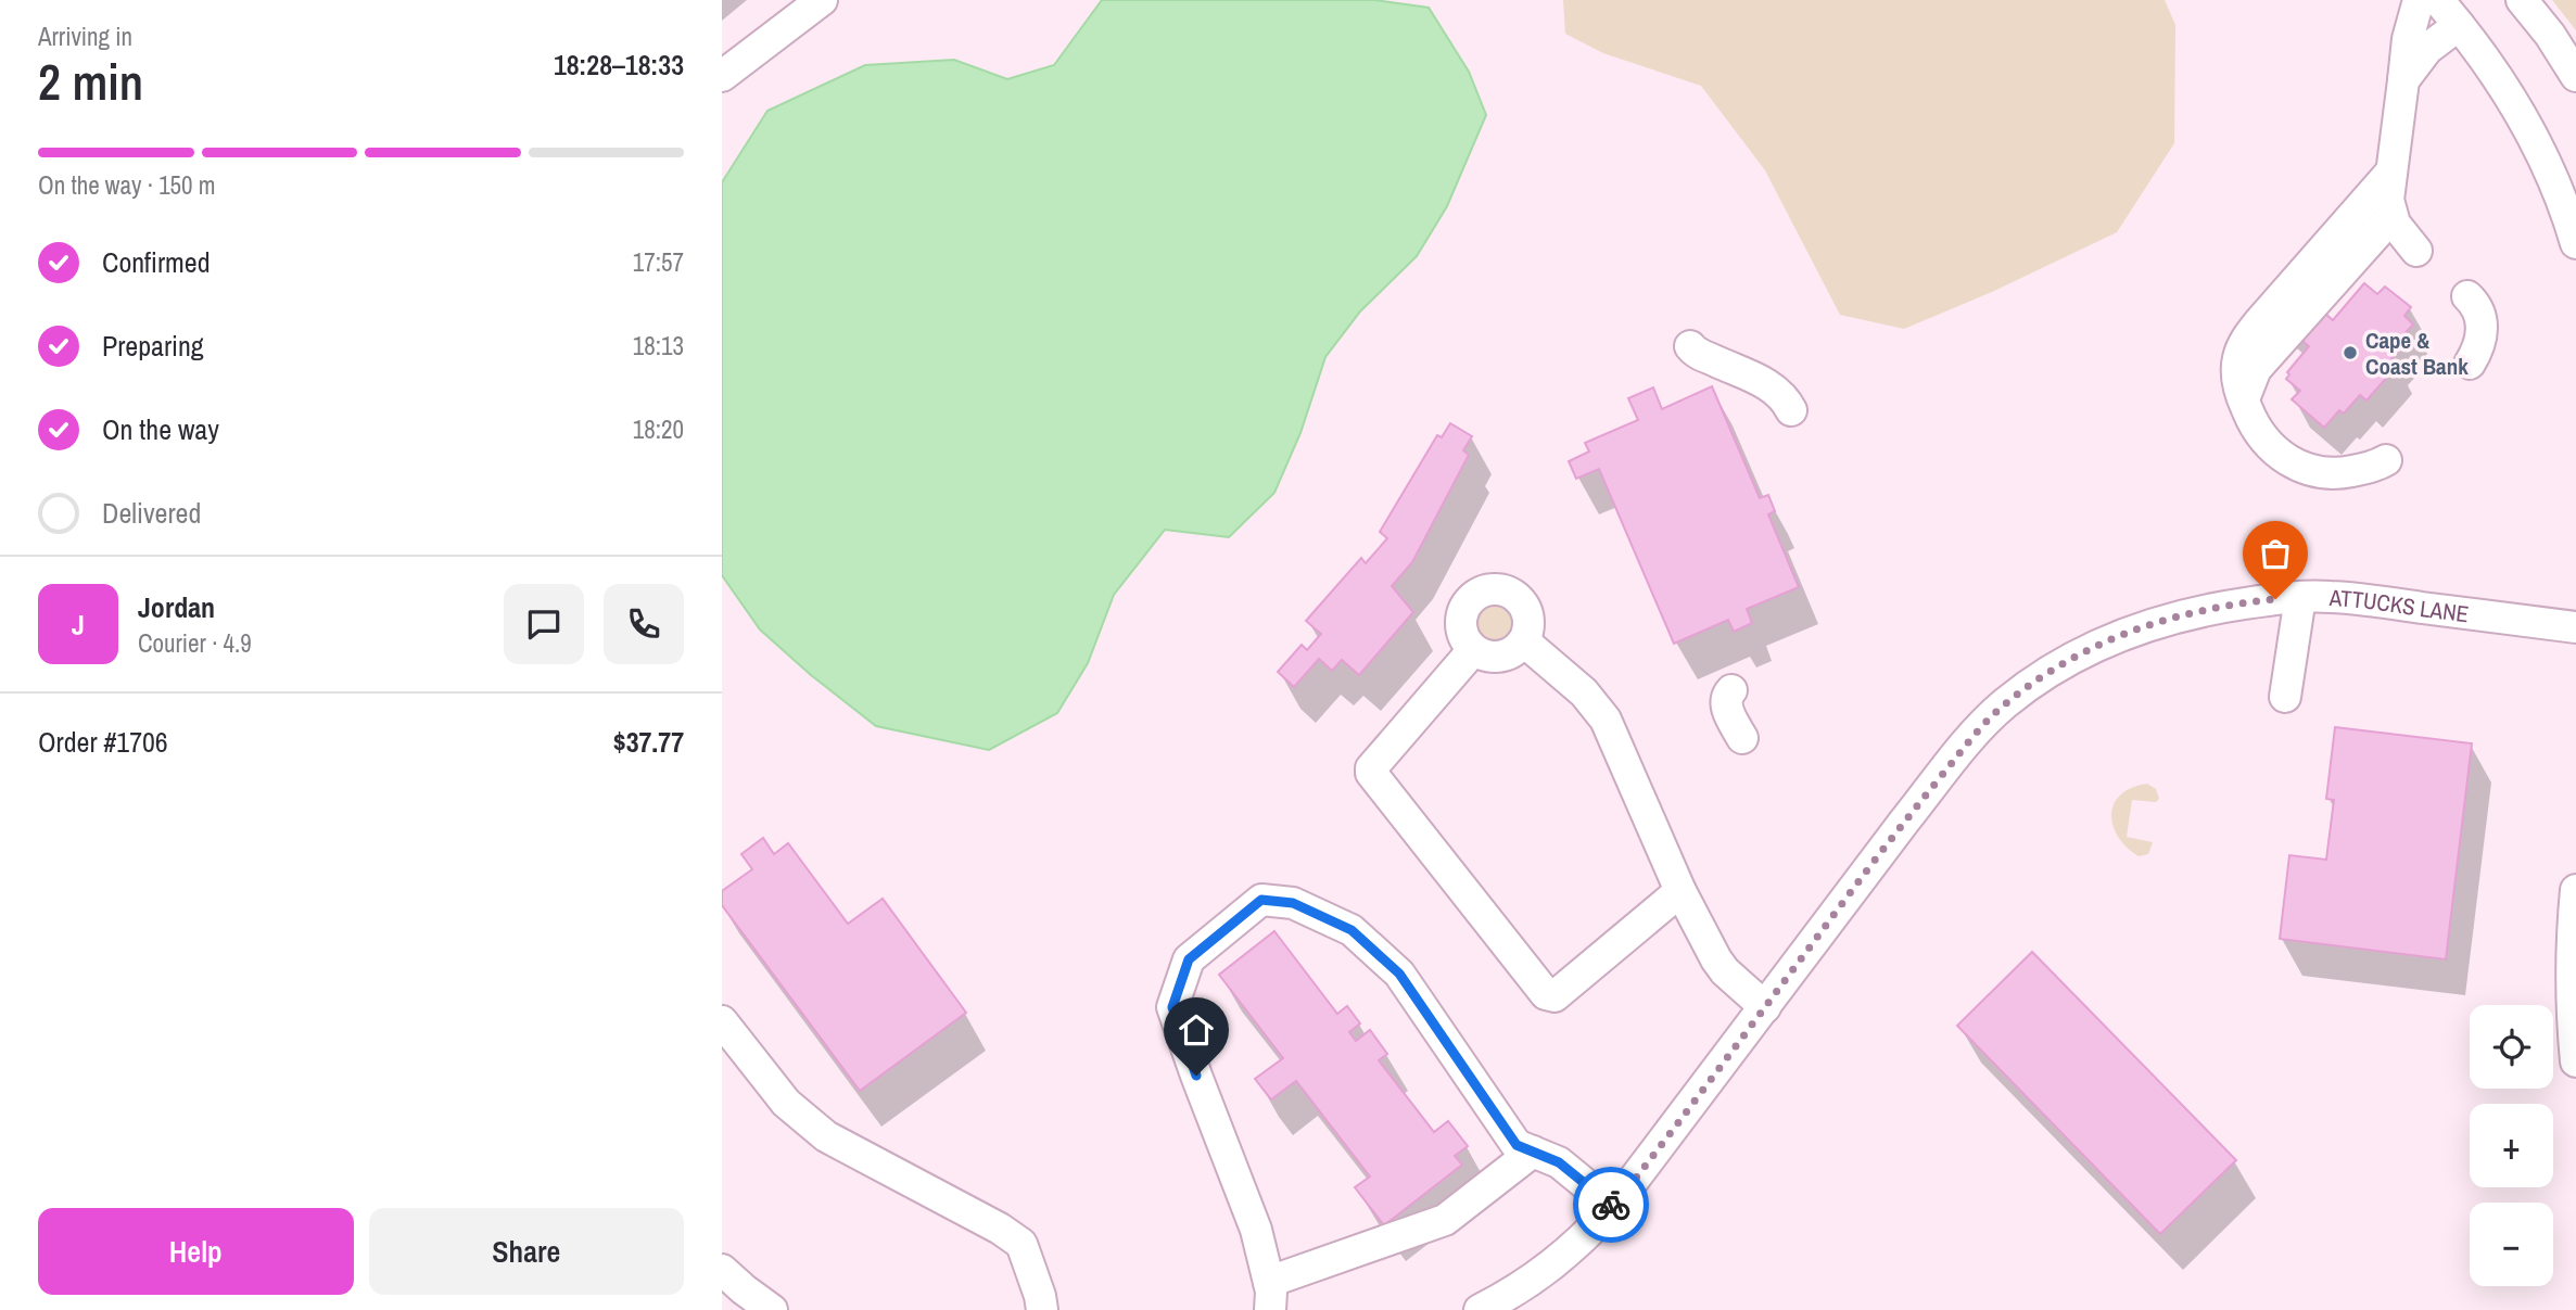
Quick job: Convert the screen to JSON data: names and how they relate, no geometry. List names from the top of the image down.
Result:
{
  "streets": {
    "street": ["ATTUCKS LANE"]
  },
  "places": ["Cape & Coast Bank"],
  "page": {
    "heading": ["2 min", "Arriving in", "18:28–18:33"],
    "panel": [
      "Jordan",
      "Courier · 4.9",
      "Order #1706",
      "$37.77"
    ],
    "bar": "On the way · 150 m",
    "list": [
      ["Confirmed", "17:57"],
      ["Preparing", "18:13"],
      ["On the way", "18:20"],
      "Delivered"
    ],
    "round": "J",
    "map_buttons": ["+", "−"],
    "buttons": ["Help", "Share"]
  }
}
